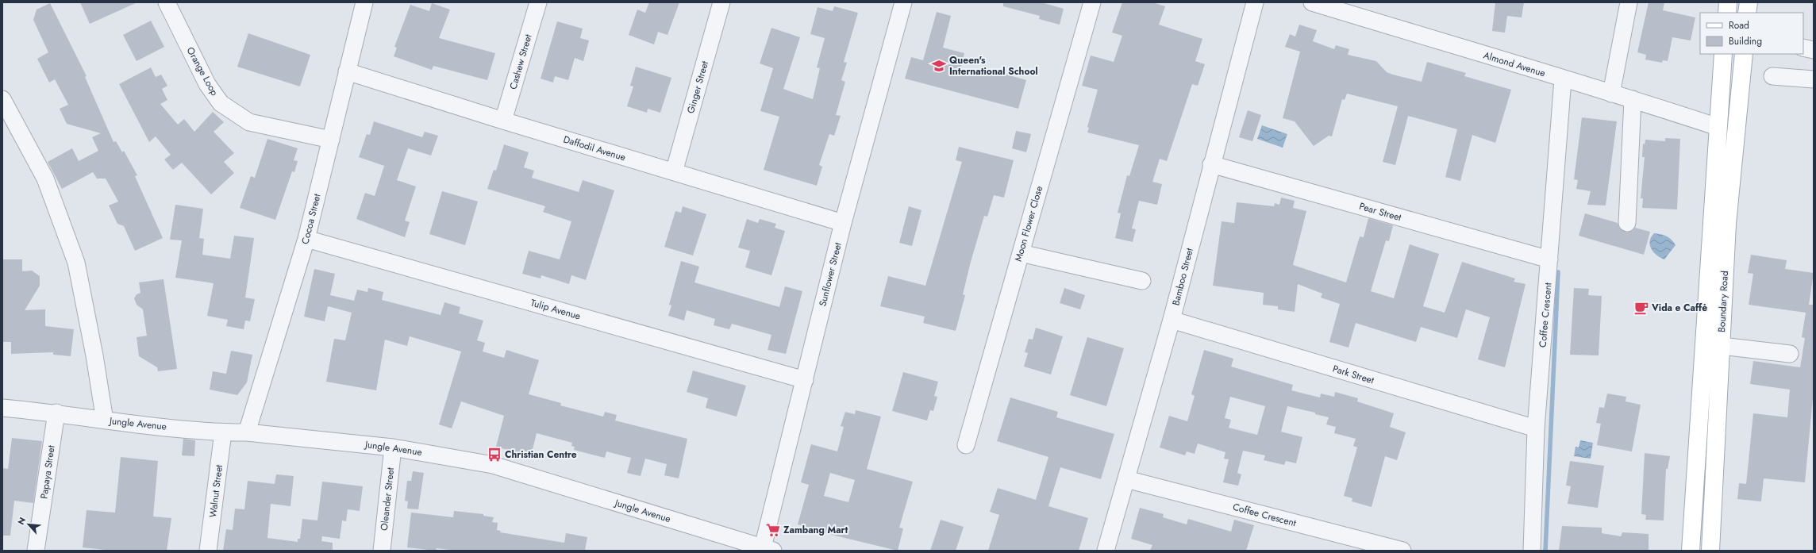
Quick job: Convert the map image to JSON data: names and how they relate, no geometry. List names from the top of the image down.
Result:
{
  "streets": {
    "main road": ["Boundary Road"],
    "street": [
      "Cashew Street",
      "Almond Avenue",
      "Orange Loop",
      "Ginger Street",
      "Daffodil Avenue",
      "Pear Street",
      "Cocoa Street",
      "Moon Flower Close",
      "Sunflower Street",
      "Bamboo Street",
      "Tulip Avenue",
      "Coffee Crescent",
      "Park Street",
      "Jungle Avenue",
      "Papaya Street",
      "Walnut Street",
      "Oleander Street"
    ]
  },
  "crossings": [
    ["Cashew Street", "Daffodil Avenue"],
    ["Almond Avenue", "Boundary Road"],
    ["Almond Avenue", "Coffee Crescent"],
    ["Orange Loop", "Cocoa Street"],
    ["Ginger Street", "Daffodil Avenue"],
    ["Daffodil Avenue", "Cocoa Street"],
    ["Daffodil Avenue", "Sunflower Street"],
    ["Pear Street", "Bamboo Street"],
    ["Pear Street", "Coffee Crescent"],
    ["Cocoa Street", "Tulip Avenue"],
    ["Cocoa Street", "Jungle Avenue"],
    ["Sunflower Street", "Tulip Avenue"],
    ["Sunflower Street", "Jungle Avenue"],
    ["Bamboo Street", "Coffee Crescent"],
    ["Bamboo Street", "Park Street"],
    ["Coffee Crescent", "Park Street"],
    ["Jungle Avenue", "Papaya Street"],
    ["Jungle Avenue", "Walnut Street"],
    ["Jungle Avenue", "Oleander Street"]
  ],
  "places": {
    "school or university": ["Queen's International School"],
    "cafe": ["Vida e Caffė"],
    "bus stop": ["Christian Centre"],
    "supermarket": ["Zambang Mart"]
  },
  "legend": ["Road", "Building"],
  "north": "top left"
}
